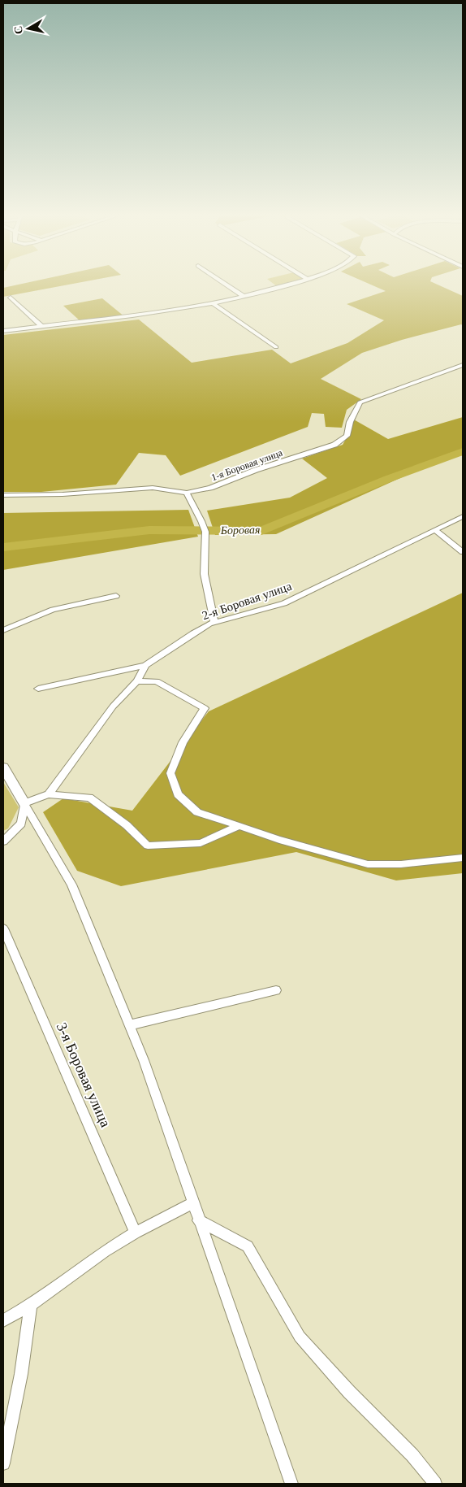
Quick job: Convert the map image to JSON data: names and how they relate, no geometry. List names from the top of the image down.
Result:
{
  "streets": {
    "street": ["1-я Боровая улица", "2-я Боровая улица", "3-я Боровая улица"]
  },
  "water": ["Боровая"],
  "north": "left"
}
